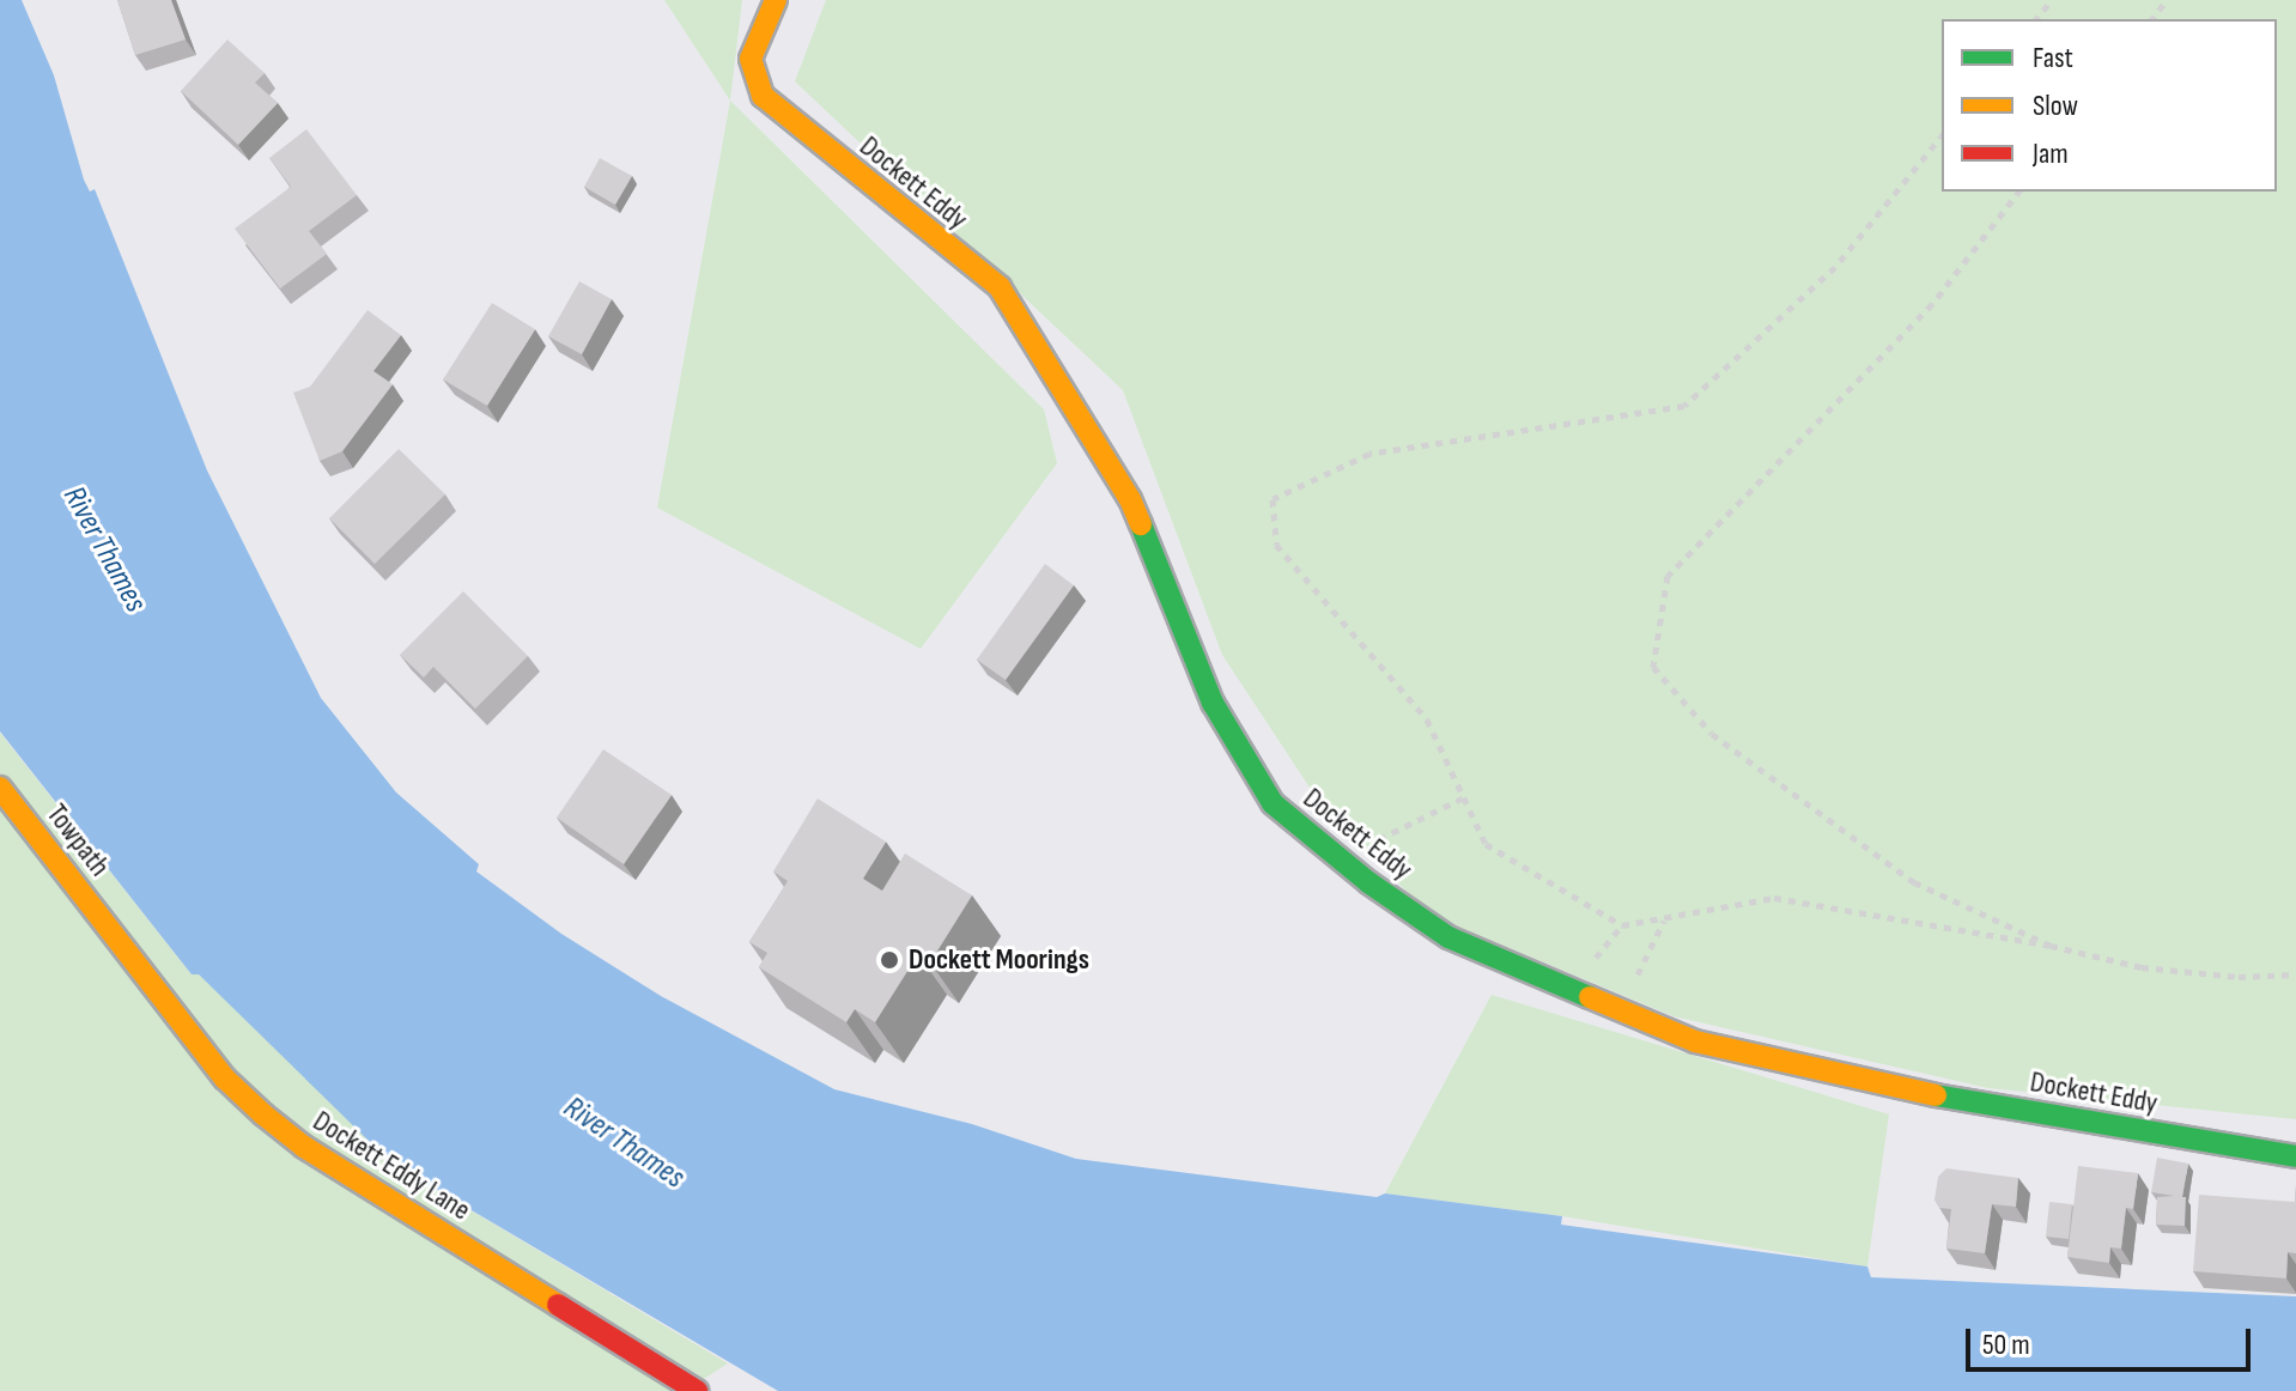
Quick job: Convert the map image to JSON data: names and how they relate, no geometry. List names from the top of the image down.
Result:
{
  "streets": {
    "street": ["Dockett Eddy", "Towpath", "Dockett Eddy Lane"]
  },
  "crossings": [
    ["Towpath", "Dockett Eddy Lane"]
  ],
  "water": ["River Thames"],
  "places": ["Dockett Moorings"],
  "legend": ["Fast", "Slow", "Jam"],
  "scale_bar": "50 m"
}
